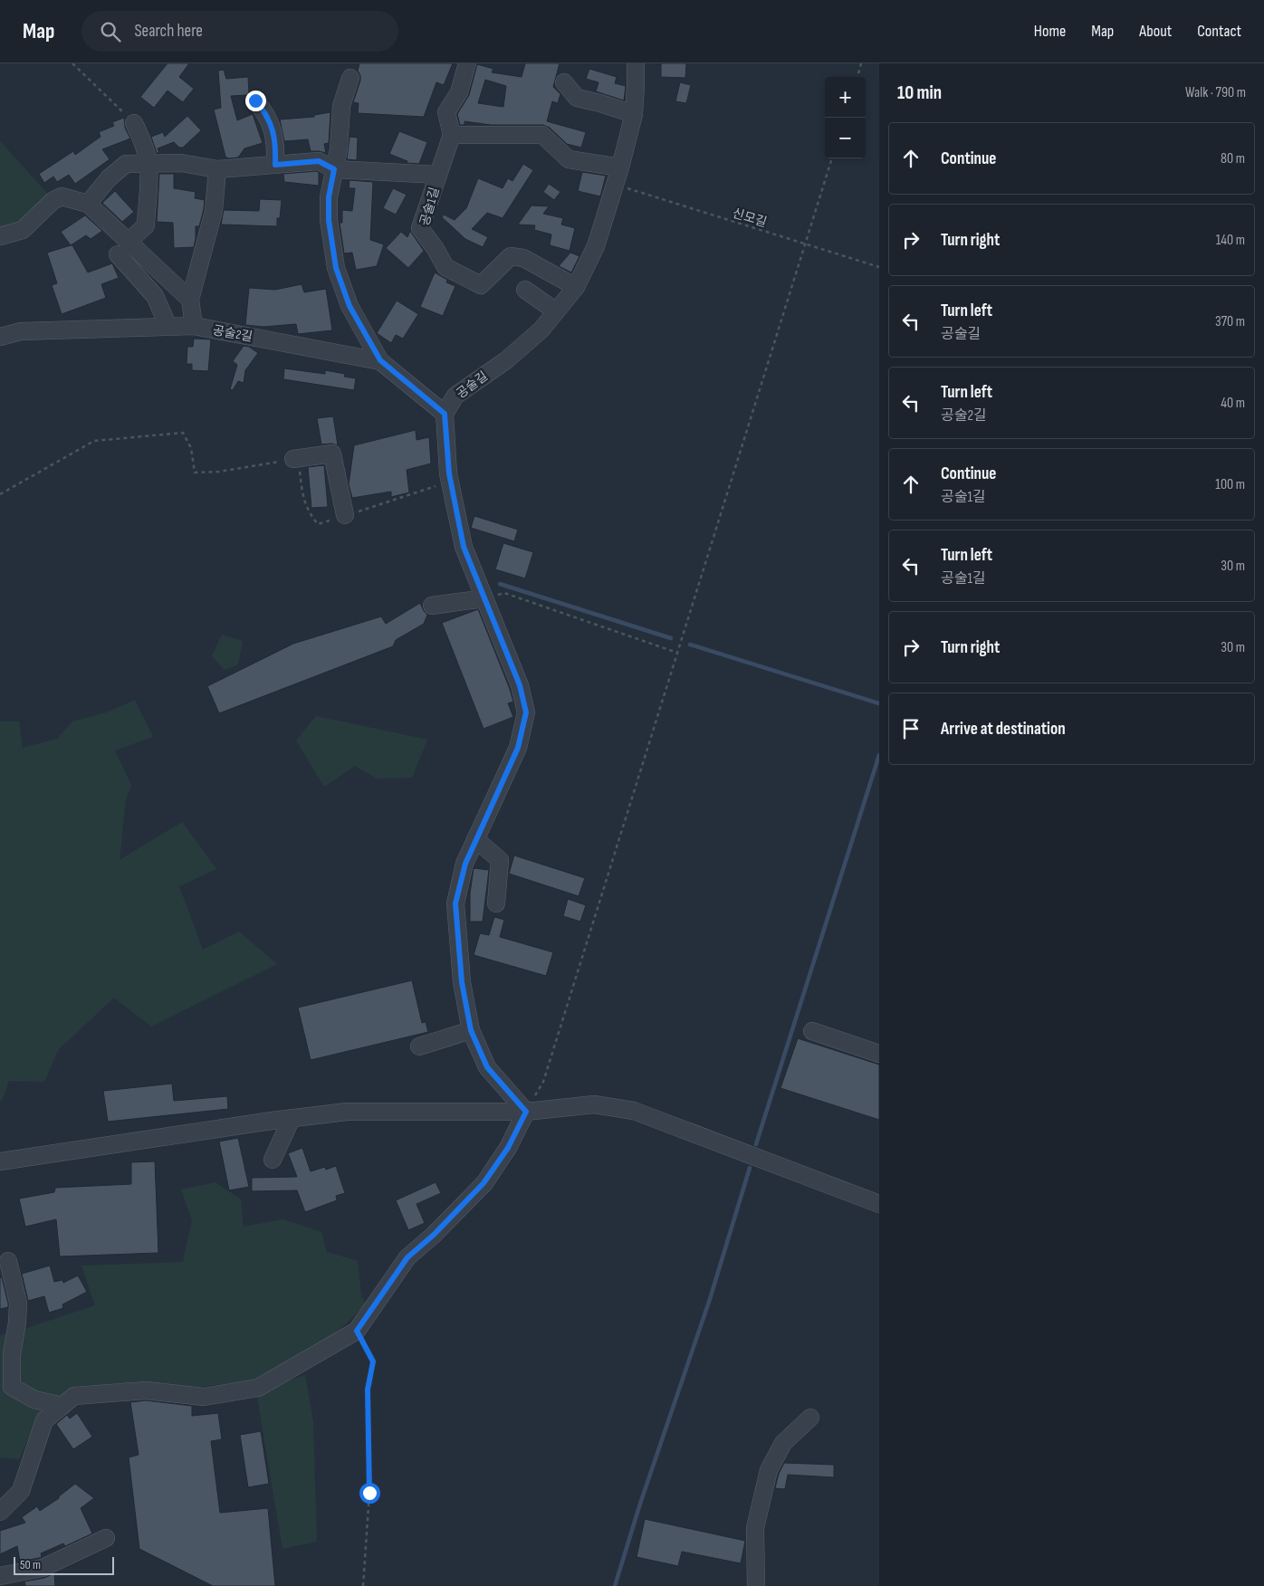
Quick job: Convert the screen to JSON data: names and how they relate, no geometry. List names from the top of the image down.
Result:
{
  "streets": {
    "street": ["공술1길", "공술2길", "공술길"],
    "path": ["신모길"]
  },
  "crossings": [
    ["공술1길", "공술길"],
    ["신모길", "공술길"],
    ["공술2길", "공술길"]
  ],
  "scale_bar": "50 m",
  "page": {
    "header": "Map",
    "search": "Search here",
    "nav": [
      "Home",
      "Map",
      "About",
      "Contact"
    ],
    "heading": ["10 min", "Walk · 790 m"],
    "map_buttons": ["+", "−"],
    "list": [
      ["Continue", "80 m"],
      ["Turn right", "140 m"],
      ["Turn left", "공술길", "370 m"],
      ["Turn left", "공술2길", "40 m"],
      ["Continue", "공술1길", "100 m"],
      ["Turn left", "공술1길", "30 m"],
      ["Turn right", "30 m"],
      "Arrive at destination"
    ],
    "scale": "50 m"
  }
}
